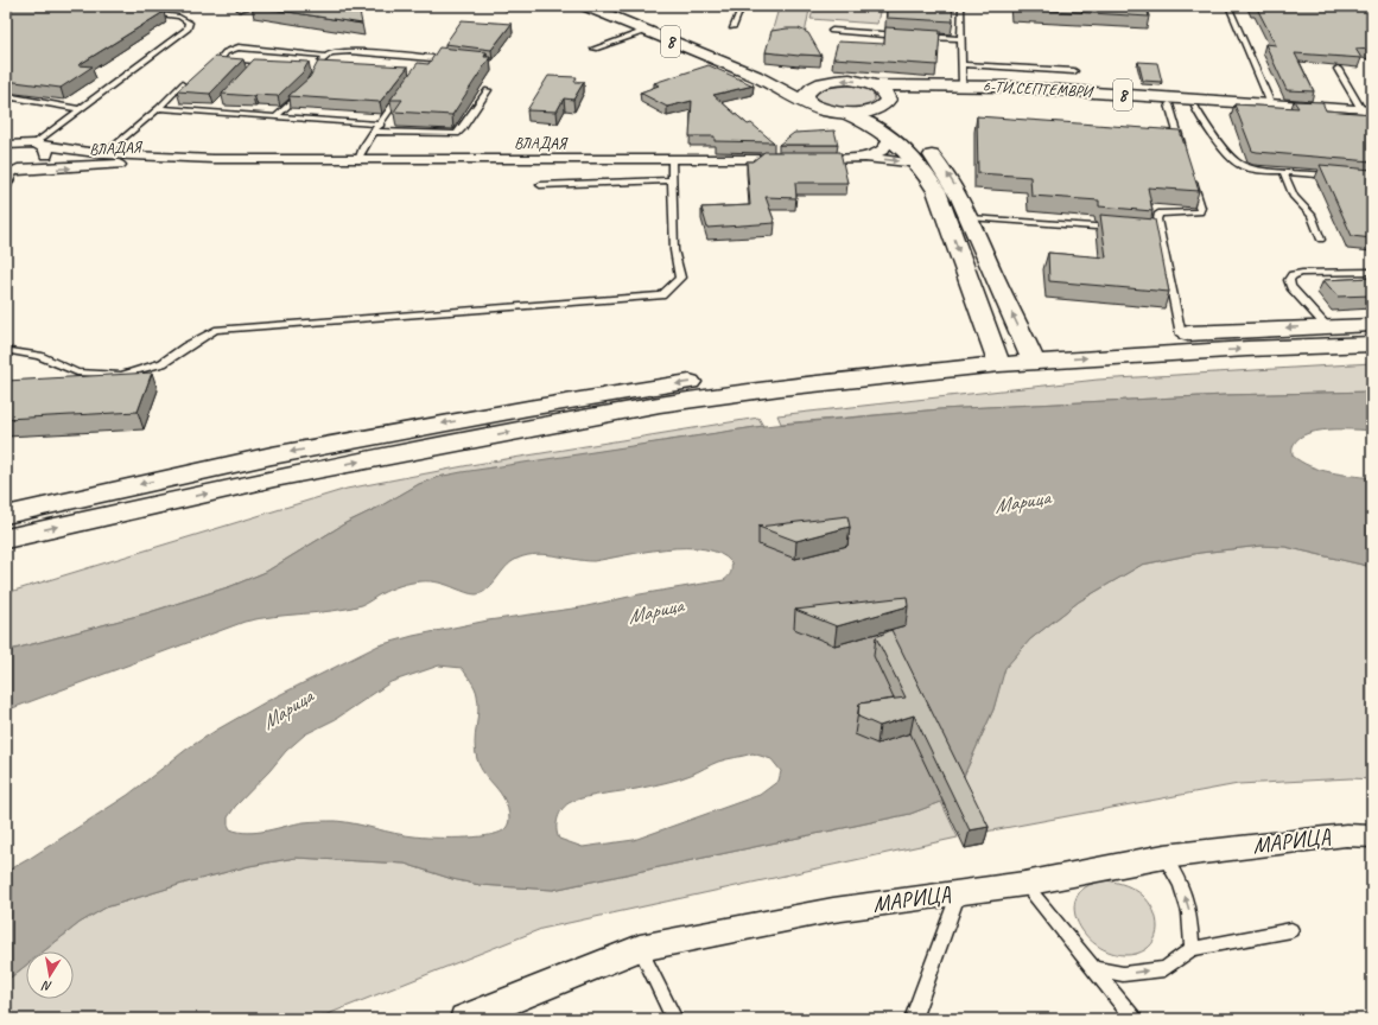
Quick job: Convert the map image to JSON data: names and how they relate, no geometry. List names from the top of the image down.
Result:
{
  "streets": {
    "street": [
      "8",
      "6-ТИ СЕПТЕМВРИ",
      "ВЛАДАЯ",
      "МАРИЦА"
    ]
  },
  "crossings": [
    ["8", "6-ТИ СЕПТЕМВРИ"]
  ],
  "water": ["Марица"],
  "north": "bottom"
}
